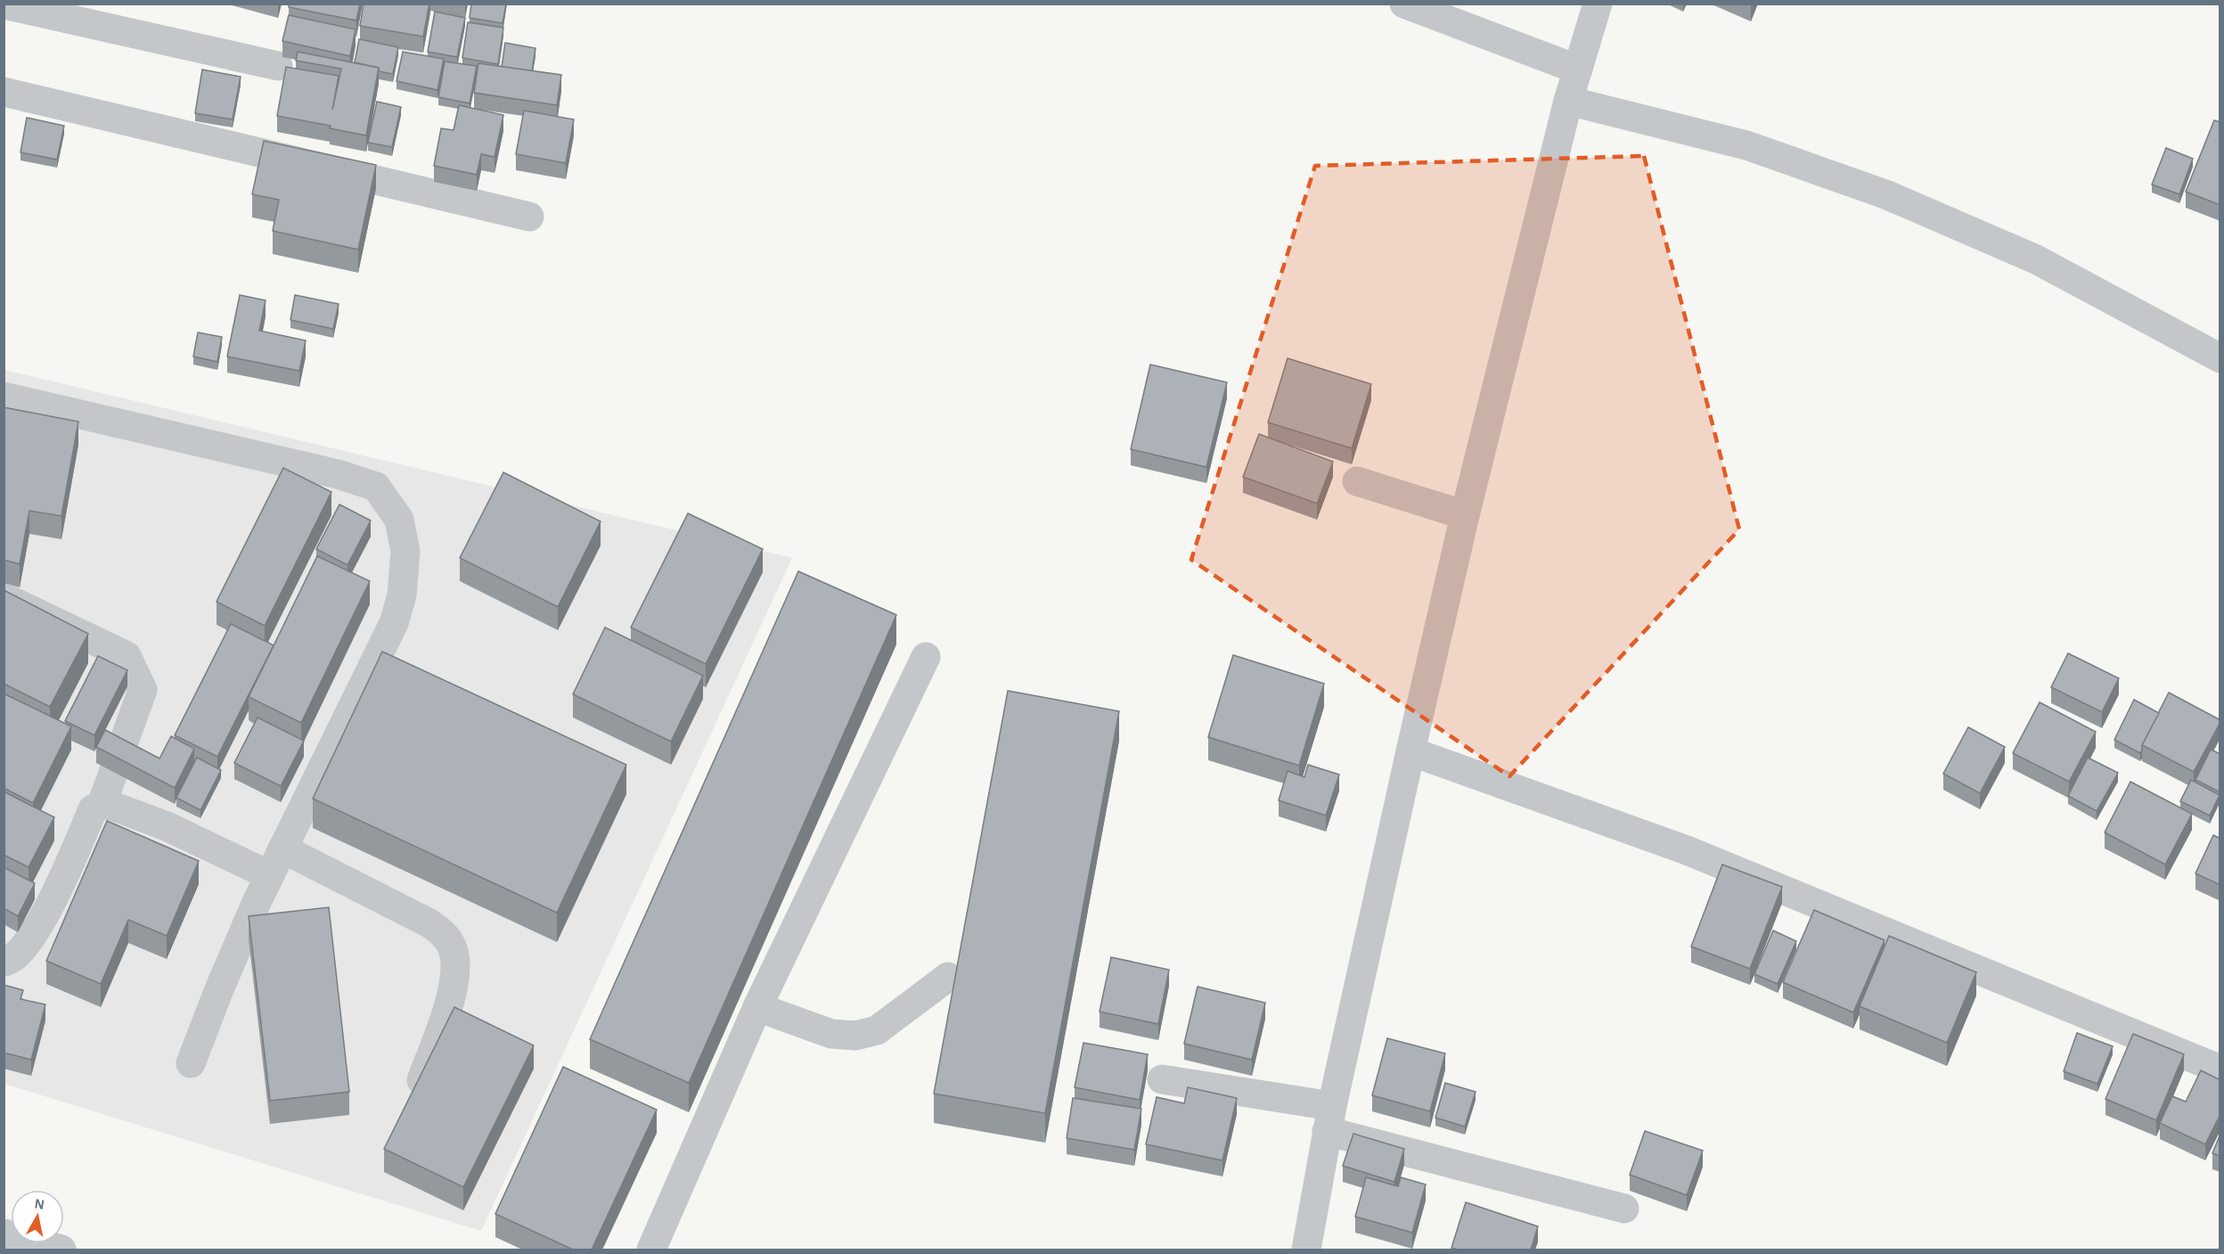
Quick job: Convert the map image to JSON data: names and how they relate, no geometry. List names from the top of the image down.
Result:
{
  "north": "top"
}
